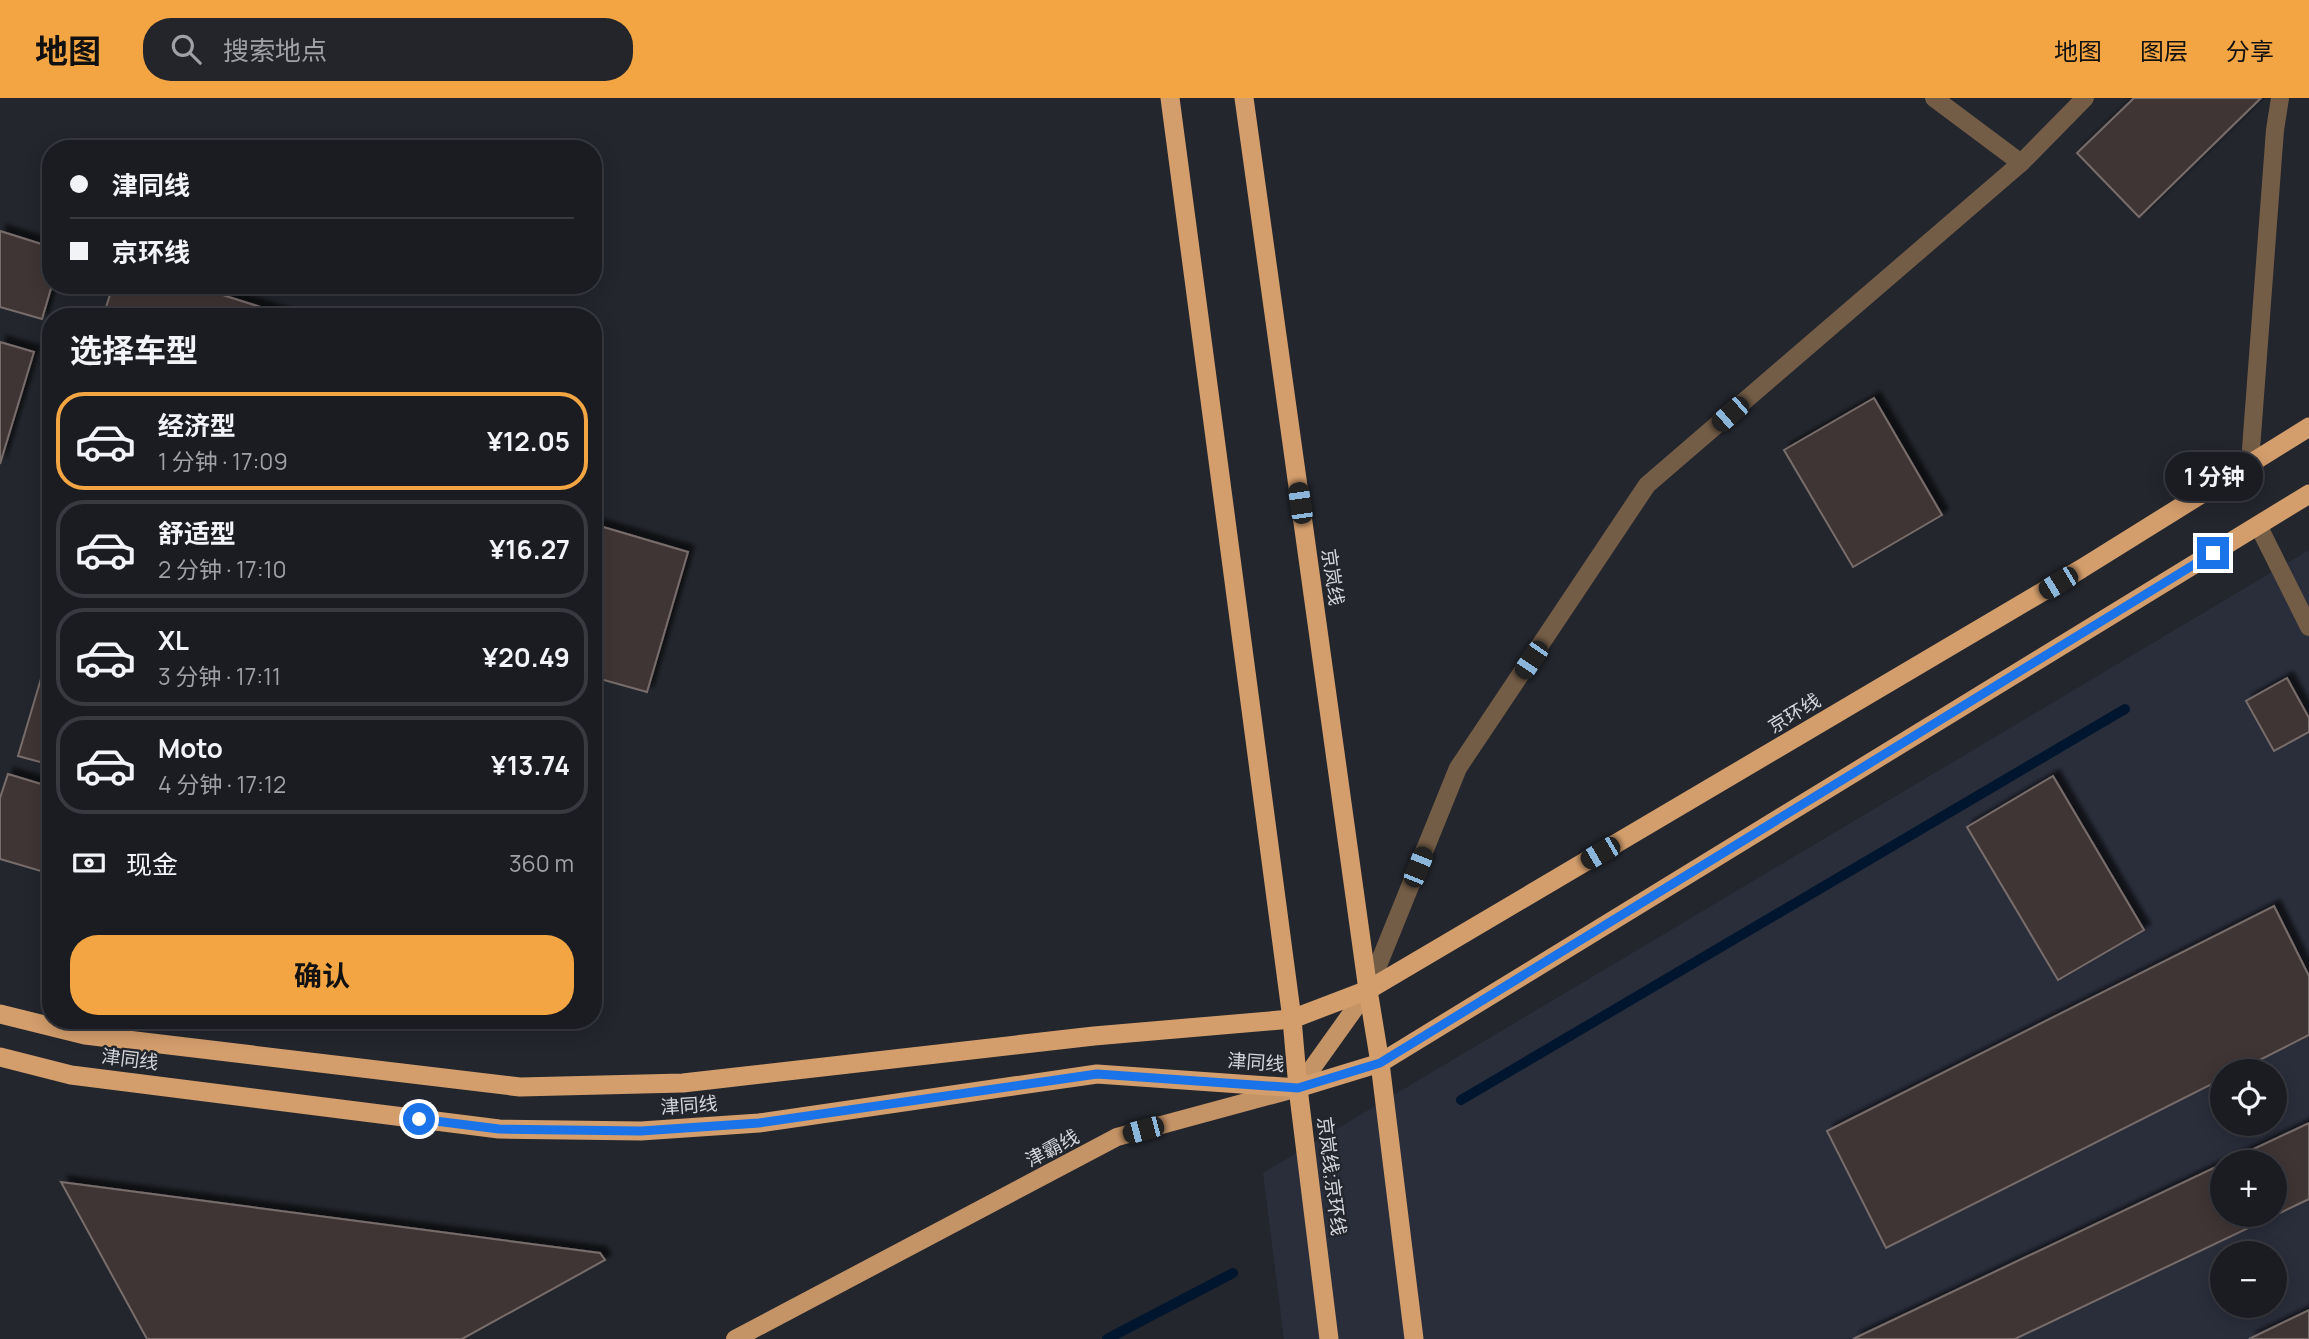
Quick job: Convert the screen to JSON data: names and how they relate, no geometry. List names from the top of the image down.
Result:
{
  "streets": {
    "highway": [
      "京岚线",
      "京环线",
      "津同线",
      "京岚线;京环线"
    ],
    "main road": ["津霸线"]
  },
  "crossings": [
    ["京岚线", "京环线"],
    ["京岚线", "津同线"],
    ["京环线", "津同线"],
    ["京环线", "京岚线;京环线"],
    ["津同线", "津霸线"],
    ["津同线", "京岚线;京环线"],
    ["津霸线", "京岚线;京环线"]
  ],
  "page": {
    "header": "地图",
    "search": "搜索地点",
    "nav": ["地图", "图层", "分享"],
    "banner": ["津同线", "京环线"],
    "heading": "选择车型",
    "list": [
      {
        "name": "经济型",
        "note": "1 分钟 · 17:09",
        "value": "¥12.05"
      },
      {
        "name": "舒适型",
        "note": "2 分钟 · 17:10",
        "value": "¥16.27"
      },
      {
        "name": "XL",
        "note": "3 分钟 · 17:11",
        "value": "¥20.49"
      },
      {
        "name": "Moto",
        "note": "4 分钟 · 17:12",
        "value": "¥13.74"
      }
    ],
    "bubble": "1 分钟",
    "pay": ["现金", "360 m"],
    "buttons": "确认",
    "map_buttons": ["+", "−"]
  }
}
